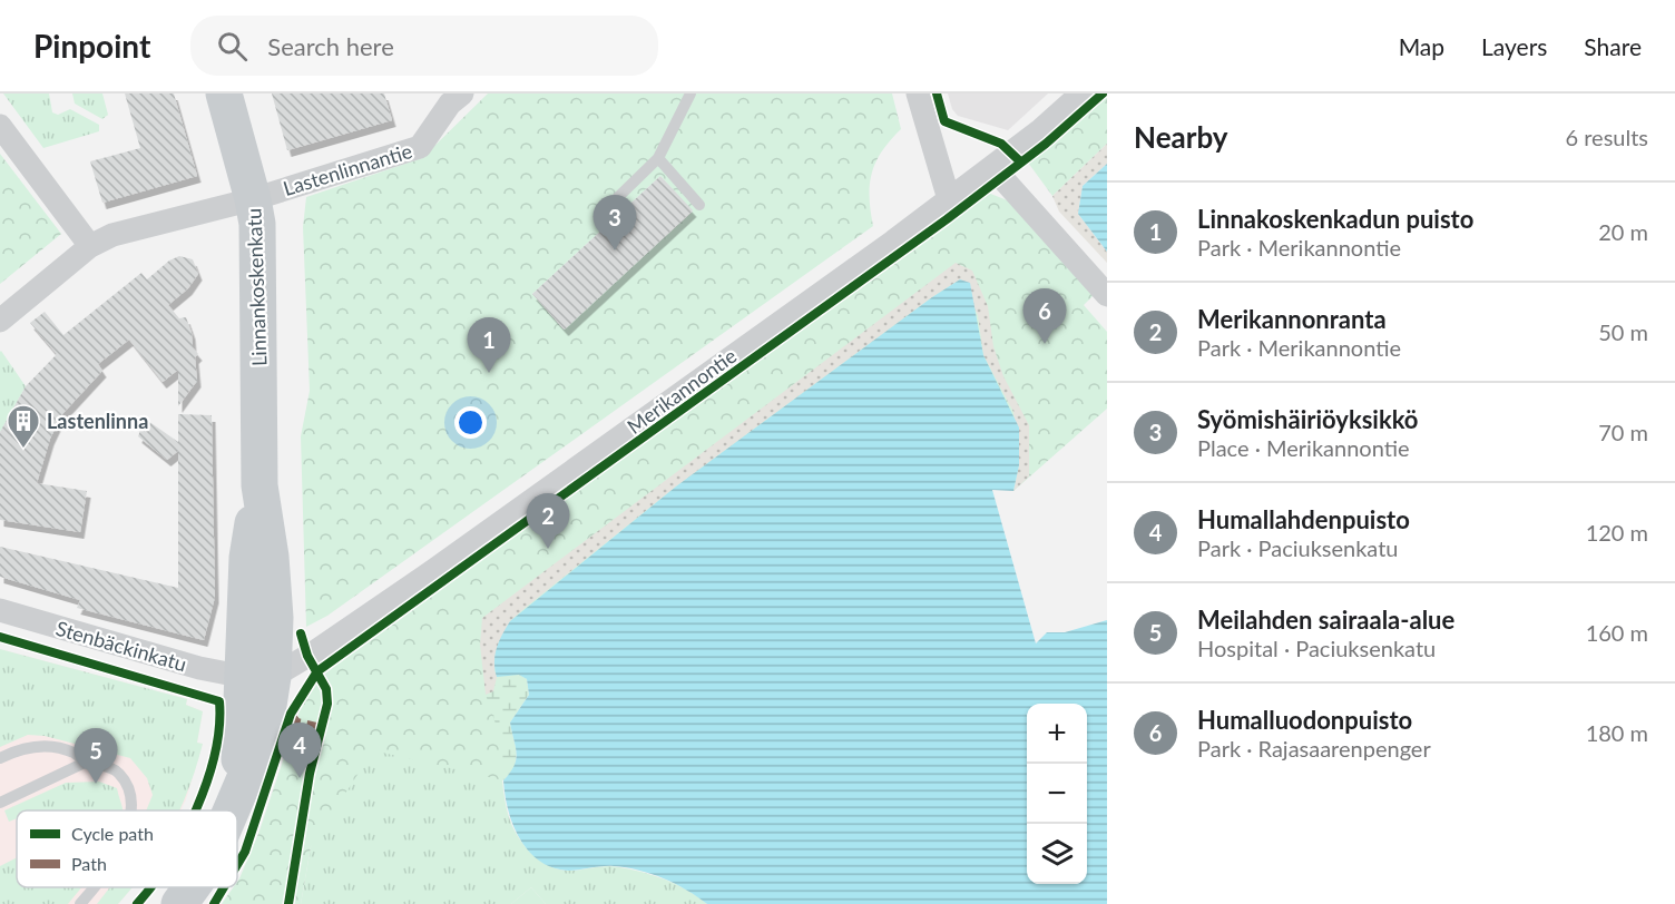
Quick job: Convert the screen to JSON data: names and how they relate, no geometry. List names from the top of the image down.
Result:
{
  "streets": {
    "main road": ["Linnankoskenkatu"],
    "street": ["Lastenlinnantie", "Merikannontie", "Stenbäckinkatu"]
  },
  "crossings": [
    ["Lastenlinnantie", "Linnankoskenkatu"],
    ["Linnankoskenkatu", "Merikannontie"],
    ["Linnankoskenkatu", "Stenbäckinkatu"],
    ["Merikannontie", "Stenbäckinkatu"]
  ],
  "places": {
    "building": ["Lastenlinna"]
  },
  "legend": ["Cycle path", "Path"],
  "page": {
    "header": "Pinpoint",
    "search": "Search here",
    "nav": ["Map", "Layers", "Share"],
    "heading": ["Nearby", "6 results"],
    "list": [
      {
        "mark": "1",
        "name": "Linnakoskenkadun puisto",
        "note": "Park · Merikannontie",
        "value": "20 m"
      },
      {
        "mark": "2",
        "name": "Merikannonranta",
        "note": "Park · Merikannontie",
        "value": "50 m"
      },
      {
        "mark": "3",
        "name": "Syömishäiriöyksikkö",
        "note": "Place · Merikannontie",
        "value": "70 m"
      },
      {
        "mark": "4",
        "name": "Humallahdenpuisto",
        "note": "Park · Paciuksenkatu",
        "value": "120 m"
      },
      {
        "mark": "5",
        "name": "Meilahden sairaala-alue",
        "note": "Hospital · Paciuksenkatu",
        "value": "160 m"
      },
      {
        "mark": "6",
        "name": "Humalluodonpuisto",
        "note": "Park · Rajasaarenpenger",
        "value": "180 m"
      }
    ],
    "pins": [
      "3",
      "6",
      "1",
      "2",
      "4",
      "5"
    ],
    "map_buttons": ["+", "−"]
  }
}
